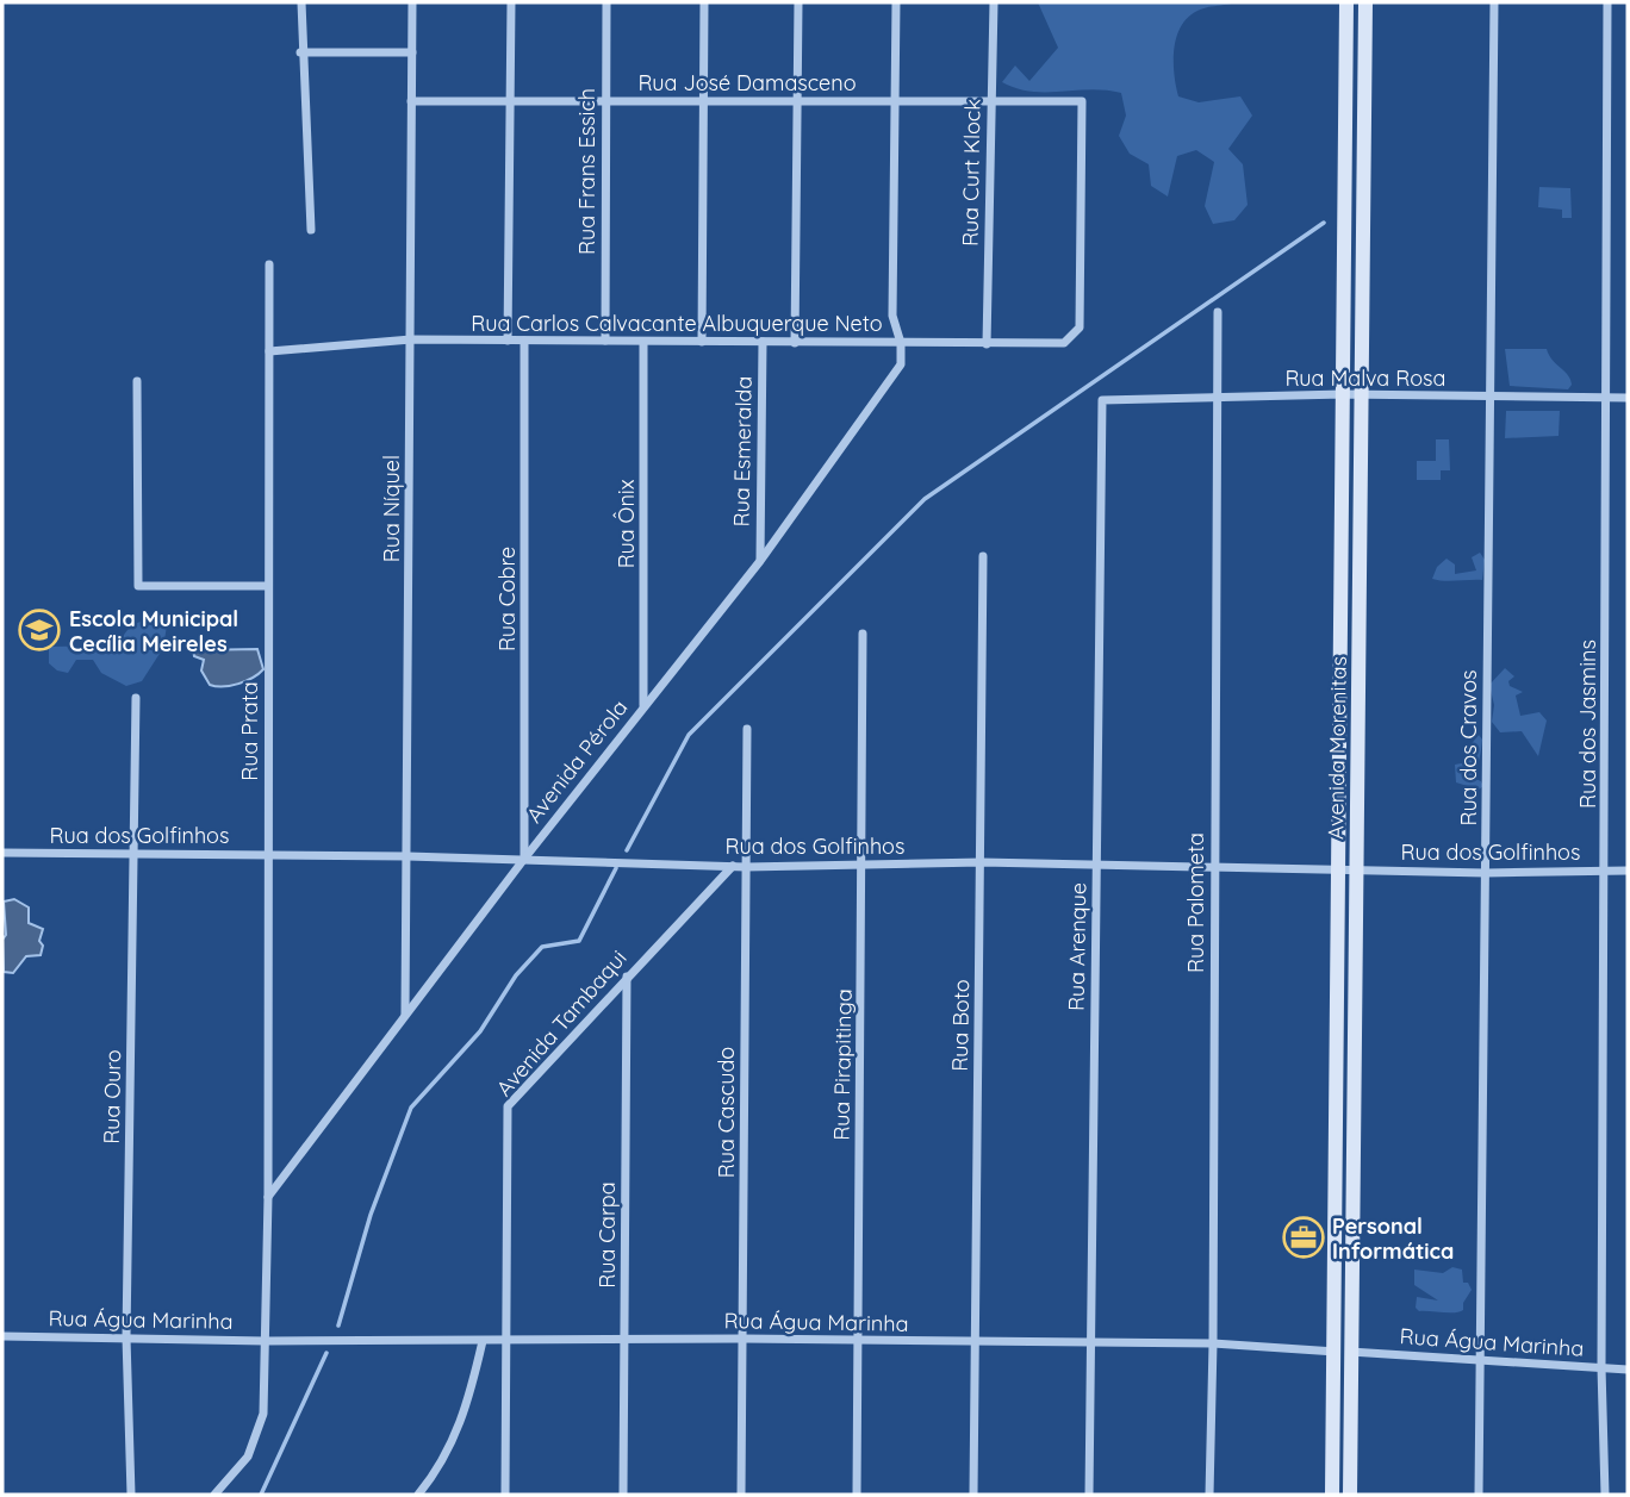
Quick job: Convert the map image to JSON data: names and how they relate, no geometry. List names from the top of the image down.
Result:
{
  "streets": {
    "main road": ["Avenida Morenitas"],
    "street": [
      "Rua José Damasceno",
      "Rua Frans Essich",
      "Rua Curt Klock",
      "Rua Carlos Calvacante Albuquerque Neto",
      "Rua Malva Rosa",
      "Rua Esmeralda",
      "Rua Níquel",
      "Rua Ônix",
      "Rua Cobre",
      "Rua dos Jasmins",
      "Rua Prata",
      "Rua dos Cravos",
      "Avenida Pérola",
      "Rua dos Golfinhos",
      "Rua Palometa",
      "Rua Arenque",
      "Avenida Tambaqui",
      "Rua Boto",
      "Rua Pirapitinga",
      "Rua Ouro",
      "Rua Cascudo",
      "Rua Carpa",
      "Rua Água Marinha"
    ]
  },
  "crossings": [
    ["Rua José Damasceno", "Rua Frans Essich"],
    ["Rua José Damasceno", "Rua Curt Klock"],
    ["Rua José Damasceno", "Rua Carlos Calvacante Albuquerque Neto"],
    ["Rua José Damasceno", "Rua Níquel"],
    ["Rua Frans Essich", "Rua Carlos Calvacante Albuquerque Neto"],
    ["Rua Curt Klock", "Rua Carlos Calvacante Albuquerque Neto"],
    ["Rua Carlos Calvacante Albuquerque Neto", "Rua Esmeralda"],
    ["Rua Carlos Calvacante Albuquerque Neto", "Rua Níquel"],
    ["Rua Carlos Calvacante Albuquerque Neto", "Rua Ônix"],
    ["Rua Carlos Calvacante Albuquerque Neto", "Rua Cobre"],
    ["Rua Carlos Calvacante Albuquerque Neto", "Rua Prata"],
    ["Rua Carlos Calvacante Albuquerque Neto", "Avenida Pérola"],
    ["Rua Malva Rosa", "Rua dos Jasmins"],
    ["Rua Malva Rosa", "Avenida Morenitas"],
    ["Rua Malva Rosa", "Rua dos Cravos"],
    ["Rua Malva Rosa", "Rua Palometa"],
    ["Rua Malva Rosa", "Rua Arenque"],
    ["Rua Esmeralda", "Avenida Pérola"],
    ["Rua Níquel", "Avenida Pérola"],
    ["Rua Níquel", "Rua dos Golfinhos"],
    ["Rua Ônix", "Avenida Pérola"],
    ["Rua Cobre", "Avenida Pérola"],
    ["Rua Cobre", "Rua dos Golfinhos"],
    ["Rua dos Jasmins", "Rua dos Golfinhos"],
    ["Rua dos Jasmins", "Rua Água Marinha"],
    ["Rua Prata", "Avenida Pérola"],
    ["Rua Prata", "Rua dos Golfinhos"],
    ["Rua Prata", "Rua Água Marinha"],
    ["Avenida Morenitas", "Rua dos Golfinhos"],
    ["Avenida Morenitas", "Rua Água Marinha"],
    ["Rua dos Cravos", "Rua dos Golfinhos"],
    ["Rua dos Cravos", "Rua Água Marinha"],
    ["Avenida Pérola", "Rua dos Golfinhos"],
    ["Rua dos Golfinhos", "Rua Palometa"],
    ["Rua dos Golfinhos", "Rua Arenque"],
    ["Rua dos Golfinhos", "Avenida Tambaqui"],
    ["Rua dos Golfinhos", "Rua Boto"],
    ["Rua dos Golfinhos", "Rua Pirapitinga"],
    ["Rua dos Golfinhos", "Rua Ouro"],
    ["Rua dos Golfinhos", "Rua Cascudo"],
    ["Rua Palometa", "Rua Água Marinha"],
    ["Rua Arenque", "Rua Água Marinha"],
    ["Avenida Tambaqui", "Rua Carpa"],
    ["Avenida Tambaqui", "Rua Água Marinha"],
    ["Rua Boto", "Rua Água Marinha"],
    ["Rua Pirapitinga", "Rua Água Marinha"],
    ["Rua Ouro", "Rua Água Marinha"],
    ["Rua Cascudo", "Rua Água Marinha"],
    ["Rua Carpa", "Rua Água Marinha"]
  ],
  "places": {
    "school or university": ["Escola Municipal Cecília Meireles"],
    "office": ["Personal Informática"]
  }
}
